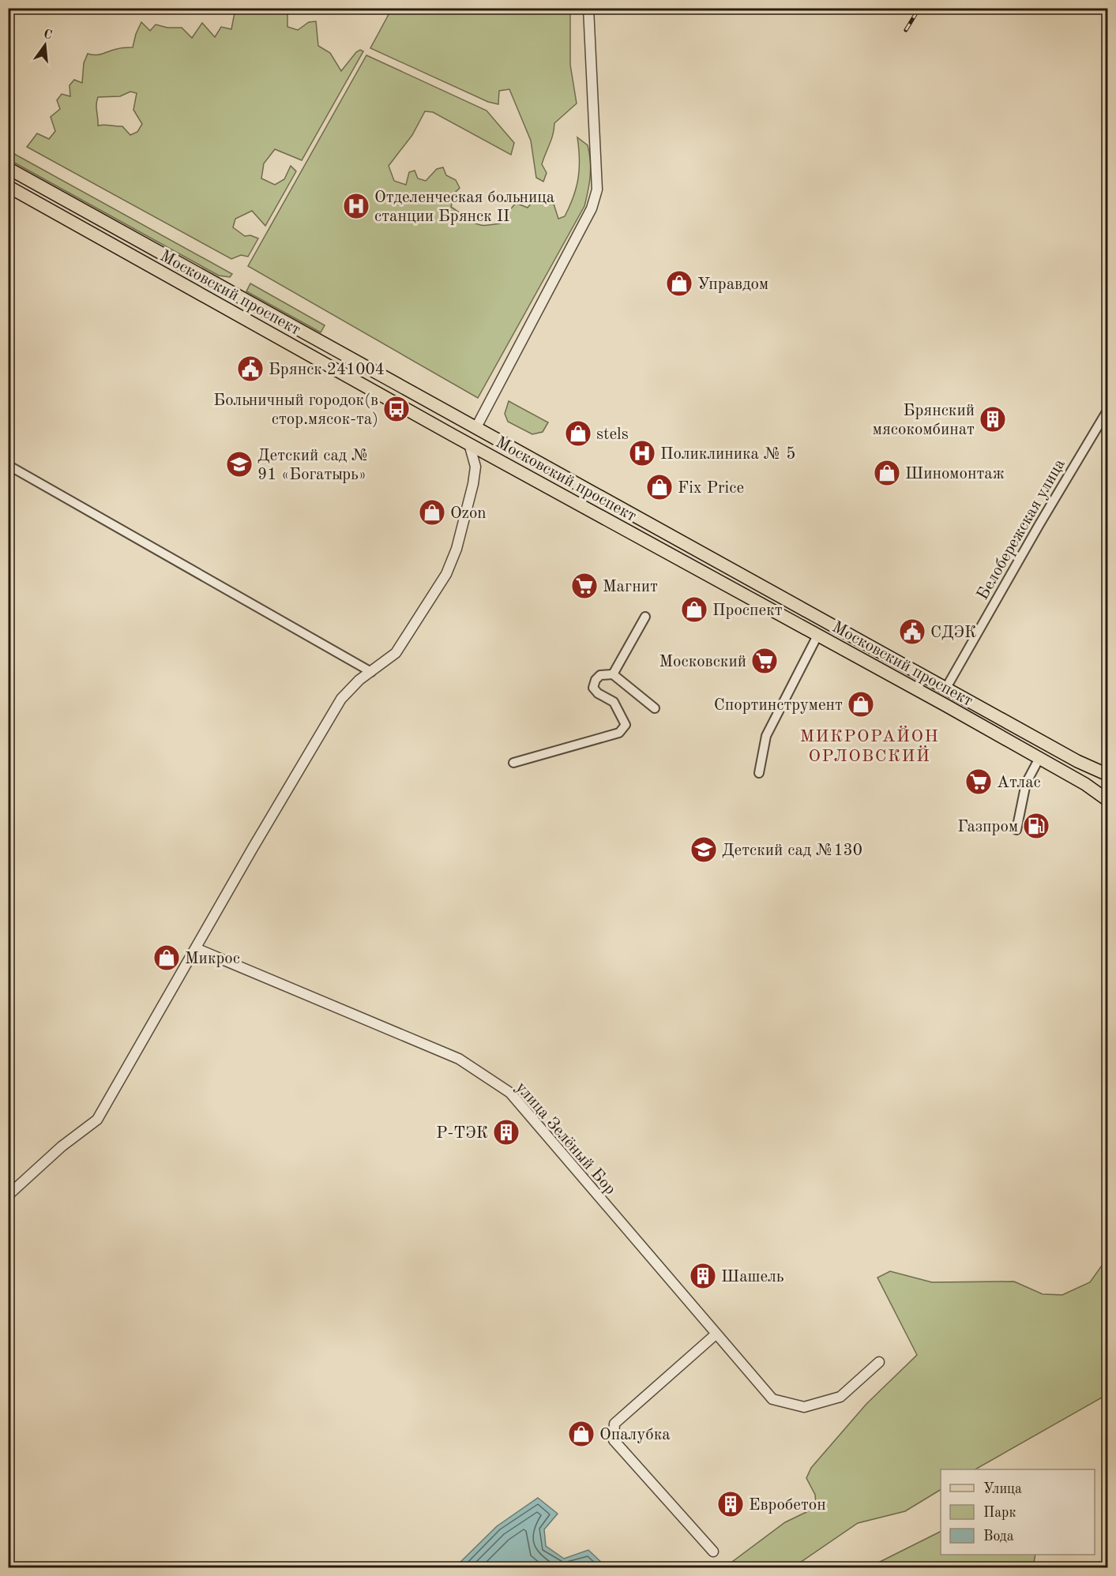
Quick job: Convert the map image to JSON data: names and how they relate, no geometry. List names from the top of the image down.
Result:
{
  "streets": {
    "main road": ["Московский проспект"],
    "street": ["Белобережская улица", "улица Зелёный Бор"]
  },
  "crossings": [
    ["Московский проспект", "Белобережская улица"]
  ],
  "districts": ["МИКРОРАЙОН ОРЛОВСКИЙ"],
  "places": {
    "hospital": ["Отделенческая больница станции Брянск II", "Поликлиника № 5"],
    "shop": [
      "Управдом",
      "stels",
      "Шиномонтаж",
      "Fix Price",
      "Ozon",
      "Проспект",
      "Спортинструмент",
      "Микрос",
      "Опалубка"
    ],
    "public building": ["Брянск 241004", "СДЭК"],
    "bus stop": ["Больничный городок(в стор.мясок-та)"],
    "building": [
      "Брянский мясокомбинат",
      "Р-ТЭК",
      "Шашель",
      "Евробетон"
    ],
    "school or university": ["Детский сад № 91 «Богатырь»", "Детский сад №130"],
    "supermarket": ["Магнит", "Московский", "Атлас"],
    "fuel station": ["Газпром"]
  },
  "legend": ["Улица", "Парк", "Вода"],
  "north": "top"
}
